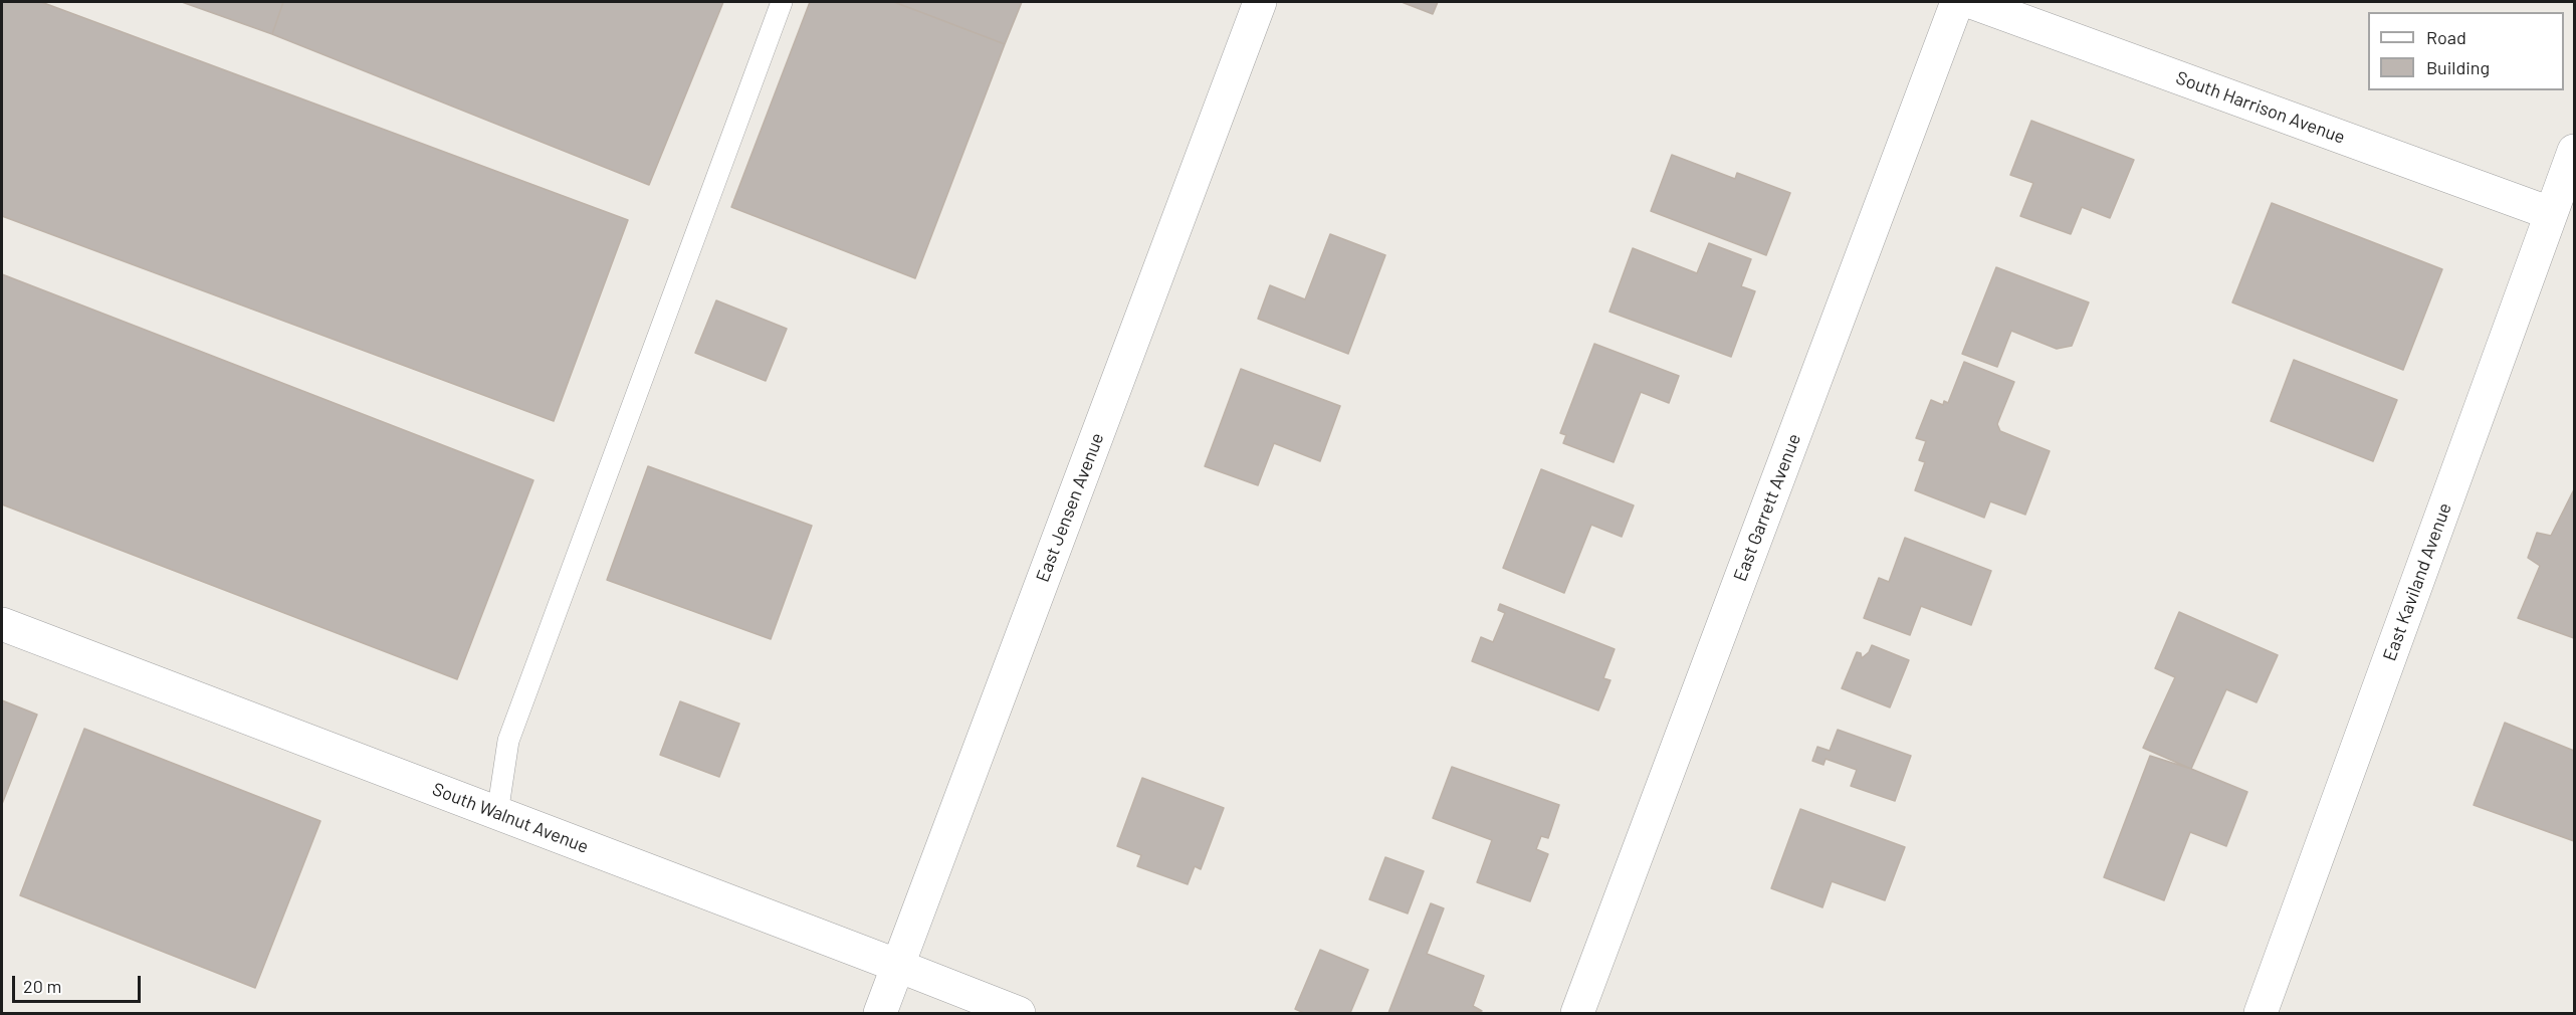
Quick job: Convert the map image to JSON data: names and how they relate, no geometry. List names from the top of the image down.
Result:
{
  "streets": {
    "street": [
      "South Harrison Avenue",
      "East Jensen Avenue",
      "East Garrett Avenue",
      "East Kaviland Avenue",
      "South Walnut Avenue"
    ]
  },
  "crossings": [
    ["South Harrison Avenue", "East Kaviland Avenue"],
    ["East Jensen Avenue", "South Walnut Avenue"]
  ],
  "legend": ["Road", "Building"],
  "scale_bar": "20 m"
}
